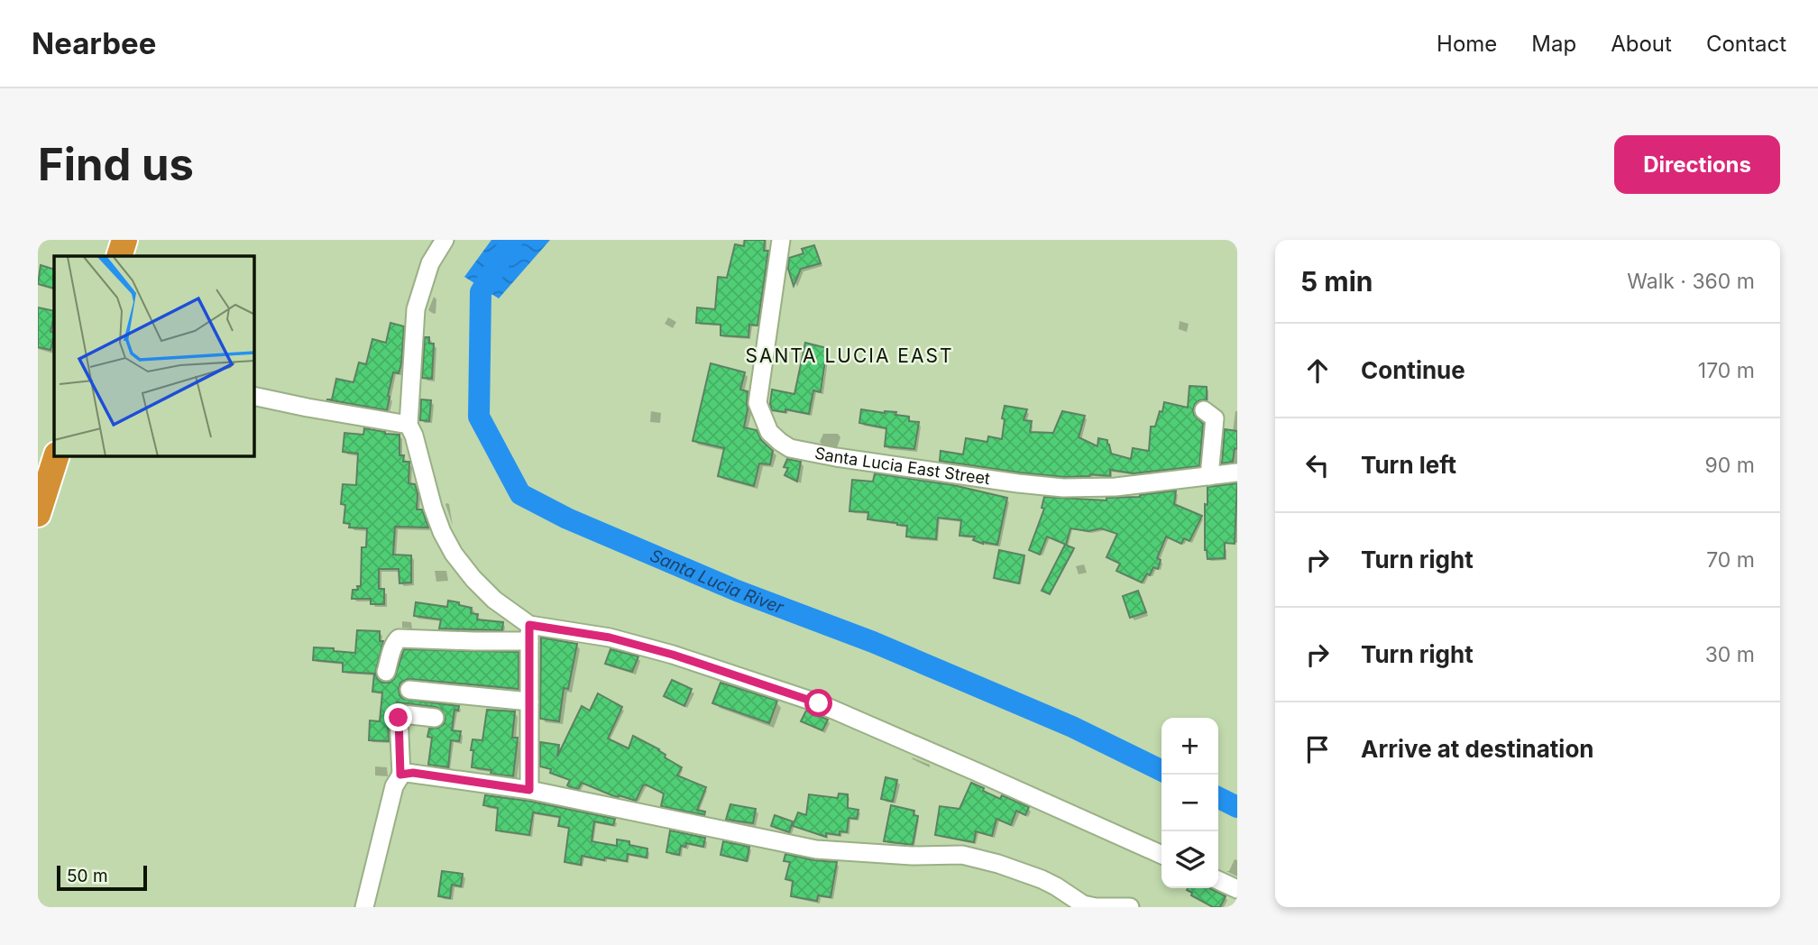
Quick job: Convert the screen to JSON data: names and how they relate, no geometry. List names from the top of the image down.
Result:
{
  "streets": {
    "street": ["Santa Lucia East Street"]
  },
  "districts": ["SANTA LUCIA EAST"],
  "water": ["Santa Lucia River"],
  "scale_bar": "50 m",
  "page": {
    "header": "Nearbee",
    "nav": [
      "Home",
      "Map",
      "About",
      "Contact"
    ],
    "buttons": "Directions",
    "title": "Find us",
    "heading": ["5 min", "Walk · 360 m"],
    "list": [
      ["Continue", "170 m"],
      ["Turn left", "90 m"],
      ["Turn right", "70 m"],
      ["Turn right", "30 m"],
      "Arrive at destination"
    ],
    "map_buttons": ["+", "−"],
    "scale": "50 m"
  }
}
